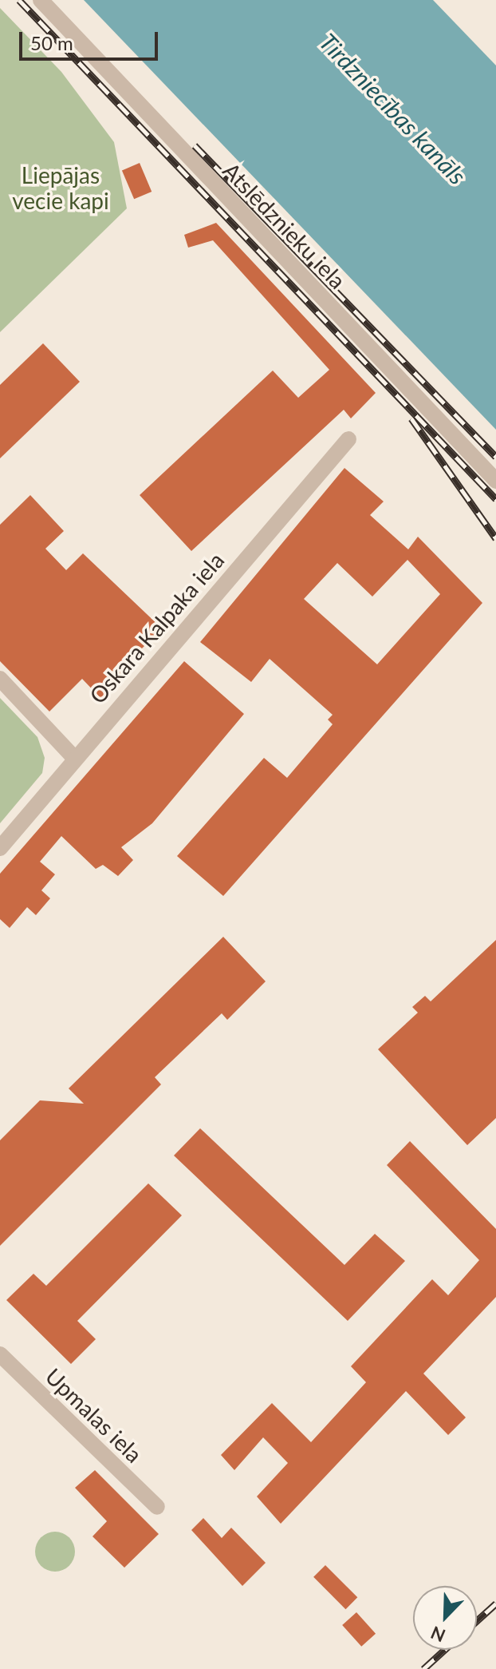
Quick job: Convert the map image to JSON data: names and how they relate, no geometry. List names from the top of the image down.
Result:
{
  "streets": {
    "street": ["Atslēdznieku iela", "Oskara Kalpaka iela", "Upmalas iela"]
  },
  "water": ["Tirdzniecības kanāls"],
  "parks": ["Liepājas vecie kapi"],
  "scale_bar": "50 m",
  "north": "bottom left"
}
